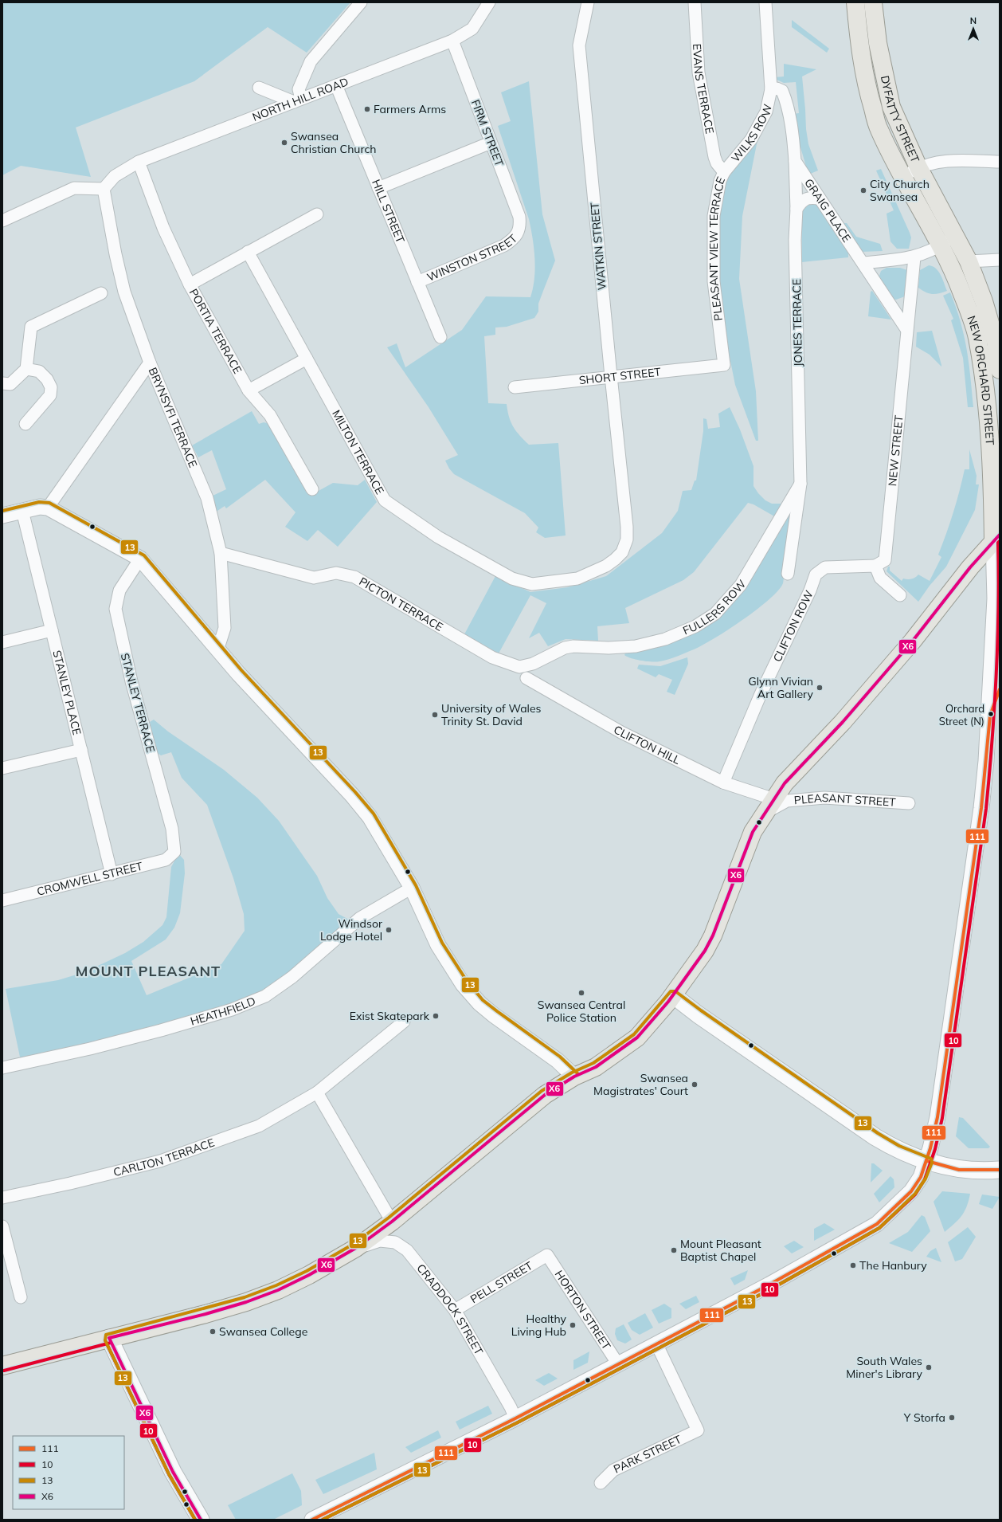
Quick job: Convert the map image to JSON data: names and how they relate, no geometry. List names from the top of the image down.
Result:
{
  "streets": {
    "main road": ["DYFATTY STREET", "NEW ORCHARD STREET"],
    "street": [
      "EVANS TERRACE",
      "NORTH HILL ROAD",
      "WILKS ROW",
      "FIRM STREET",
      "GRAIG PLACE",
      "HILL STREET",
      "WATKIN STREET",
      "PLEASANT VIEW TERRACE",
      "WINSTON STREET",
      "JONES TERRACE",
      "PORTIA TERRACE",
      "SHORT STREET",
      "BRYNSYFI TERRACE",
      "NEW STREET",
      "MILTON TERRACE",
      "PICTON TERRACE",
      "FULLERS ROW",
      "CLIFTON ROW",
      "STANLEY PLACE",
      "STANLEY TERRACE",
      "CLIFTON HILL",
      "PLEASANT STREET",
      "CROMWELL STREET",
      "HEATHFIELD",
      "CARLTON TERRACE",
      "PELL STREET",
      "HORTON STREET",
      "CRADDOCK STREET",
      "PARK STREET"
    ]
  },
  "crossings": [
    ["EVANS TERRACE", "WILKS ROW"],
    ["EVANS TERRACE", "PLEASANT VIEW TERRACE"],
    ["NORTH HILL ROAD", "FIRM STREET"],
    ["NORTH HILL ROAD", "HILL STREET"],
    ["NORTH HILL ROAD", "PORTIA TERRACE"],
    ["NORTH HILL ROAD", "BRYNSYFI TERRACE"],
    ["DYFATTY STREET", "NEW ORCHARD STREET"],
    ["WILKS ROW", "PLEASANT VIEW TERRACE"],
    ["FIRM STREET", "WINSTON STREET"],
    ["GRAIG PLACE", "JONES TERRACE"],
    ["GRAIG PLACE", "NEW STREET"],
    ["HILL STREET", "WINSTON STREET"],
    ["WATKIN STREET", "SHORT STREET"],
    ["WATKIN STREET", "MILTON TERRACE"],
    ["PLEASANT VIEW TERRACE", "SHORT STREET"],
    ["JONES TERRACE", "FULLERS ROW"],
    ["BRYNSYFI TERRACE", "PICTON TERRACE"],
    ["NEW STREET", "CLIFTON ROW"],
    ["PICTON TERRACE", "FULLERS ROW"],
    ["CLIFTON ROW", "CLIFTON HILL"],
    ["STANLEY PLACE", "CROMWELL STREET"],
    ["STANLEY TERRACE", "CROMWELL STREET"],
    ["PELL STREET", "HORTON STREET"],
    ["PELL STREET", "CRADDOCK STREET"]
  ],
  "districts": ["MOUNT PLEASANT"],
  "places": [
    "Farmers Arms",
    "Swansea Christian Church",
    "City Church Swansea",
    "Glynn Vivian Art Gallery",
    "Orchard Street (N)",
    "University of Wales Trinity St. David",
    "Windsor Lodge Hotel",
    "Swansea Central Police Station",
    "Exist Skatepark",
    "Swansea Magistrates' Court",
    "Mount Pleasant Baptist Chapel",
    "The Hanbury",
    "Healthy Living Hub",
    "Swansea College",
    "South Wales Miner's Library",
    "Y Storfa"
  ],
  "lines": [
    "transit line 13",
    "transit line X6",
    "transit line 10",
    "transit line 111"
  ],
  "legend": [
    "111",
    "10",
    "13",
    "X6"
  ],
  "north": "top"
}
